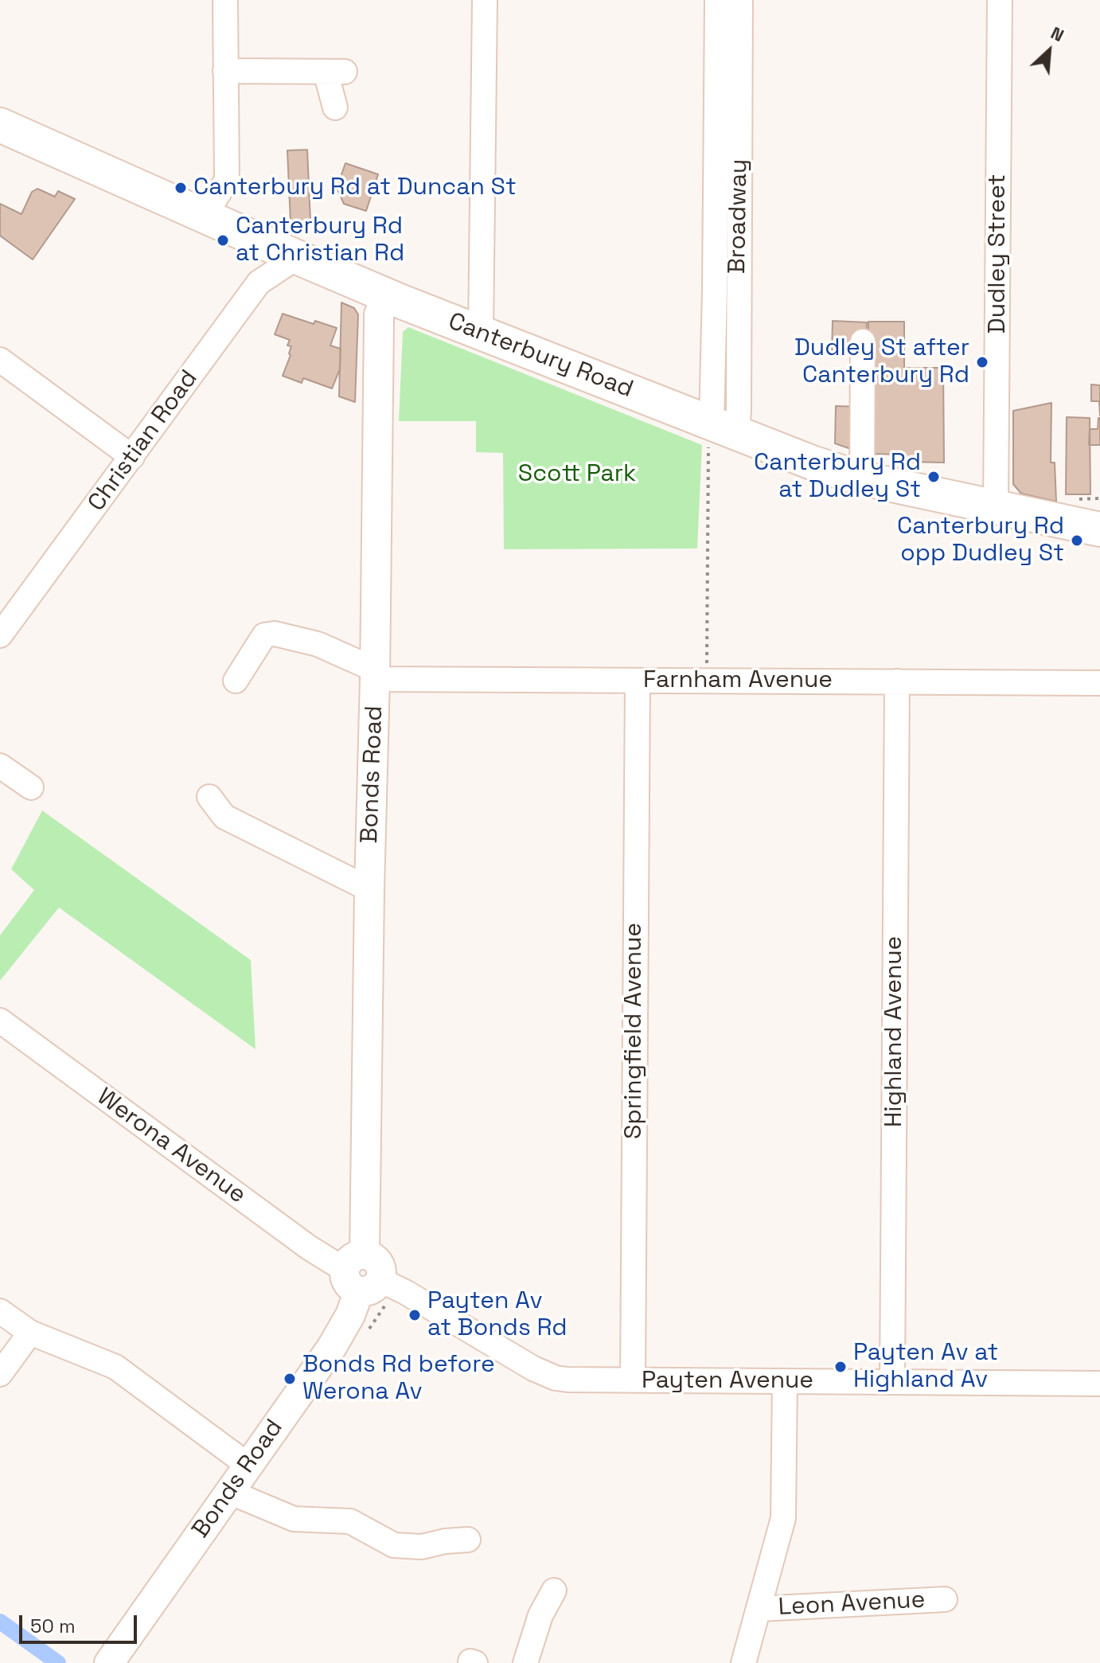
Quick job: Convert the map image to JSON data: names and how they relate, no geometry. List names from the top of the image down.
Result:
{
  "streets": {
    "highway": ["Canterbury Road"],
    "main road": ["Bonds Road"],
    "street": [
      "Broadway",
      "Dudley Street",
      "Christian Road",
      "Farnham Avenue",
      "Springfield Avenue",
      "Highland Avenue",
      "Werona Avenue",
      "Payten Avenue",
      "Leon Avenue"
    ]
  },
  "crossings": [
    ["Broadway", "Canterbury Road"],
    ["Dudley Street", "Canterbury Road"],
    ["Canterbury Road", "Christian Road"],
    ["Canterbury Road", "Bonds Road"],
    ["Farnham Avenue", "Bonds Road"],
    ["Farnham Avenue", "Springfield Avenue"],
    ["Farnham Avenue", "Highland Avenue"],
    ["Bonds Road", "Werona Avenue"],
    ["Bonds Road", "Payten Avenue"],
    ["Springfield Avenue", "Payten Avenue"],
    ["Highland Avenue", "Payten Avenue"],
    ["Werona Avenue", "Payten Avenue"]
  ],
  "parks": ["Scott Park"],
  "places": [
    "Canterbury Rd at Duncan St",
    "Canterbury Rd at Christian Rd",
    "Dudley St after Canterbury Rd",
    "Canterbury Rd at Dudley St",
    "Canterbury Rd opp Dudley St",
    "Payten Av at Bonds Rd",
    "Payten Av at Highland Av",
    "Bonds Rd before Werona Av"
  ],
  "scale_bar": "50 m",
  "north": "top right"
}
